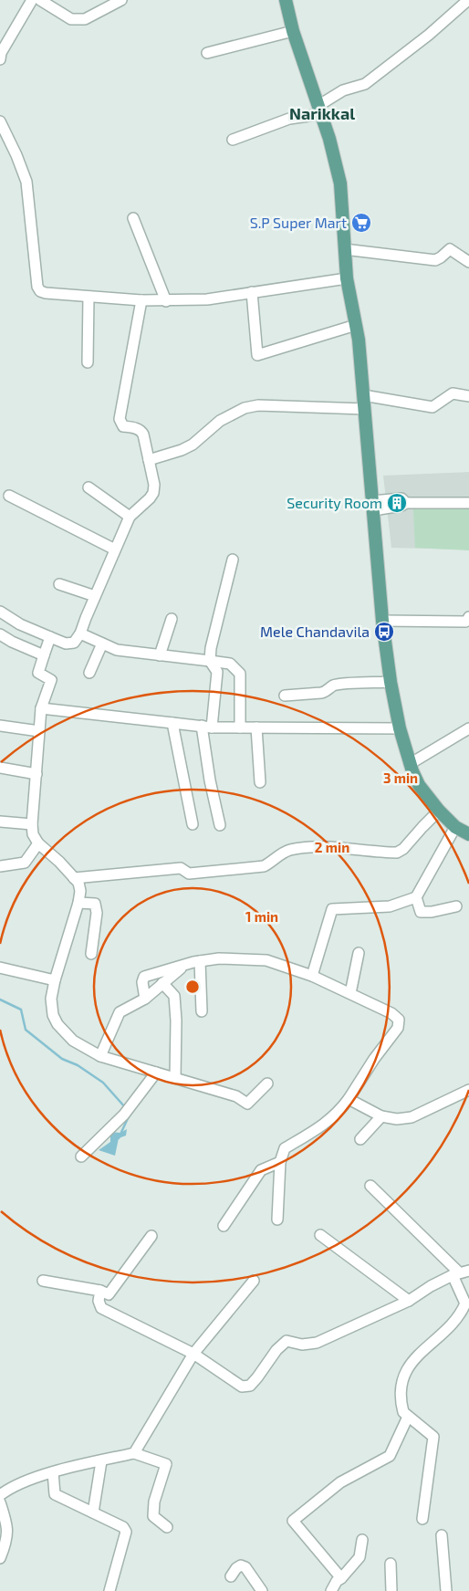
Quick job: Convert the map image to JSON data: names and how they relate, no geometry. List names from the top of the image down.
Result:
{
  "districts": ["Narikkal"],
  "places": {
    "supermarket": ["S.P Super Mart"],
    "building": ["Security Room"],
    "bus stop": ["Mele Chandavila"]
  },
  "rings": ["3 min", "2 min", "1 min"]
}
